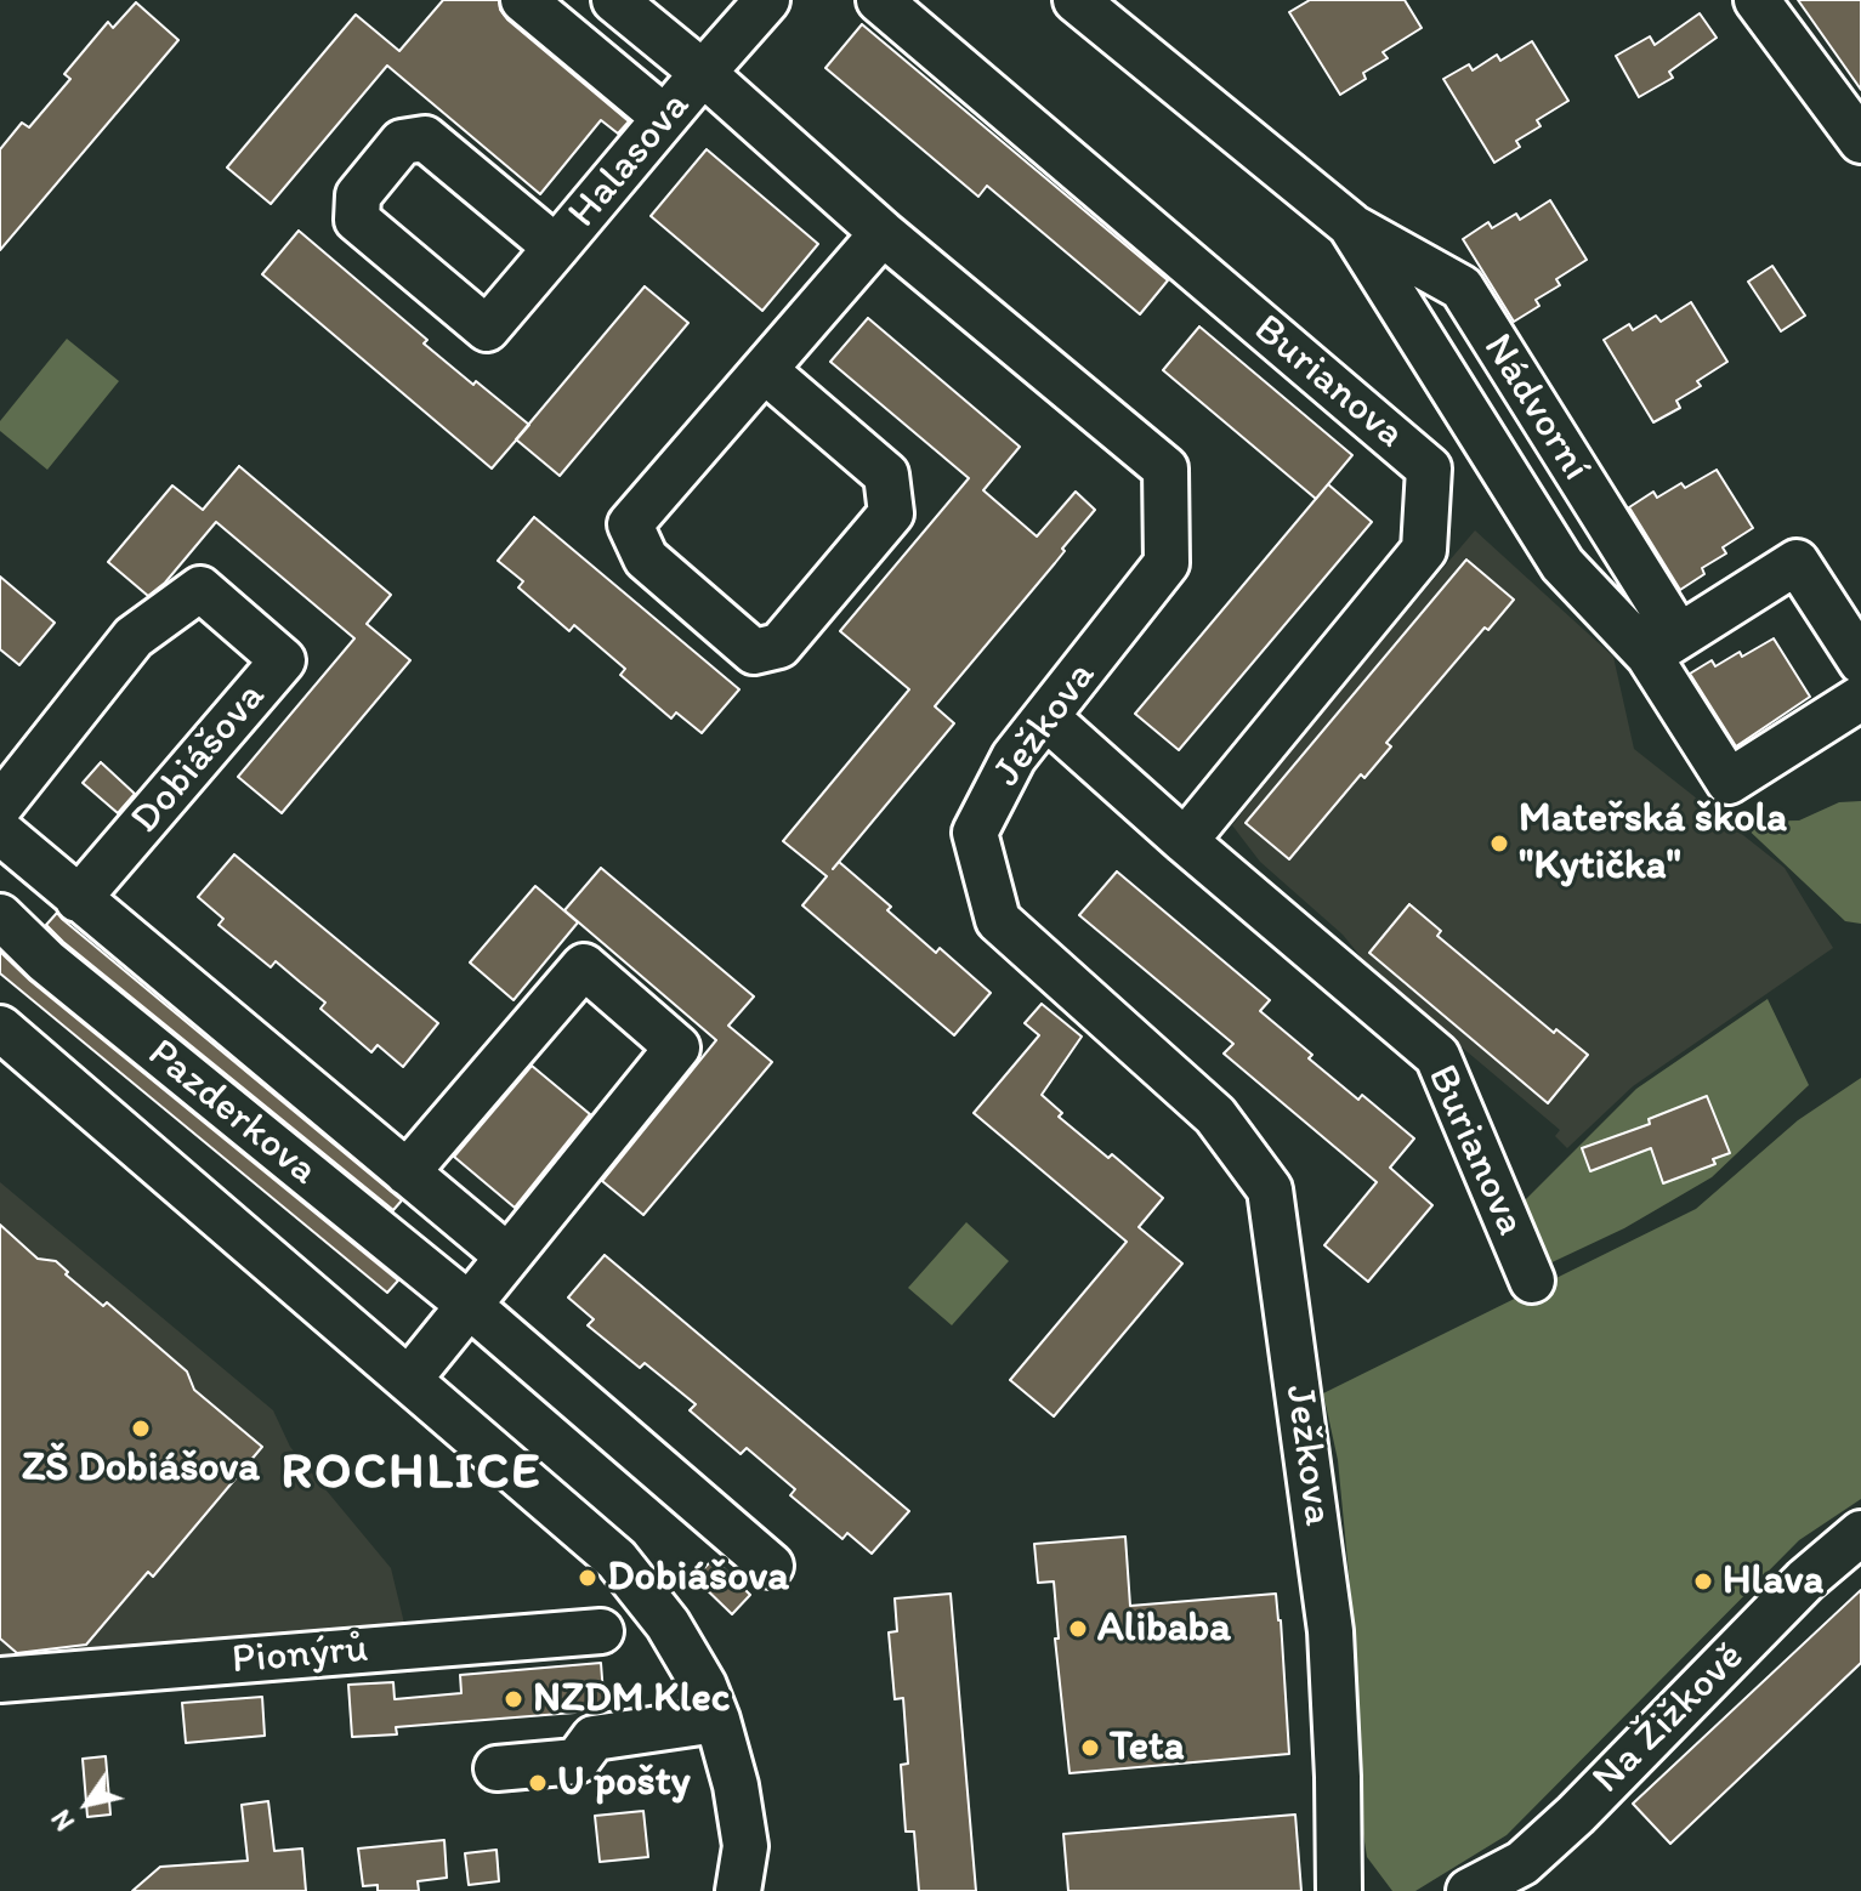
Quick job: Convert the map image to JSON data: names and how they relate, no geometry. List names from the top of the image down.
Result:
{
  "streets": {
    "street": [
      "Halasova",
      "Burianova",
      "Nádvorní",
      "Ježkova",
      "Dobiášova",
      "Pazderkova",
      "Pionýrů",
      "Na Žižkově"
    ]
  },
  "crossings": [
    ["Halasova", "Ježkova"],
    ["Burianova", "Ježkova"]
  ],
  "districts": ["ROCHLICE"],
  "places": [
    "Mateřská škola \"Kytička\"",
    "ZŠ Dobiášova",
    "Dobiášova",
    "Hlava",
    "Alibaba",
    "NZDM Klec",
    "Teta",
    "U pošty"
  ],
  "north": "bottom left"
}
